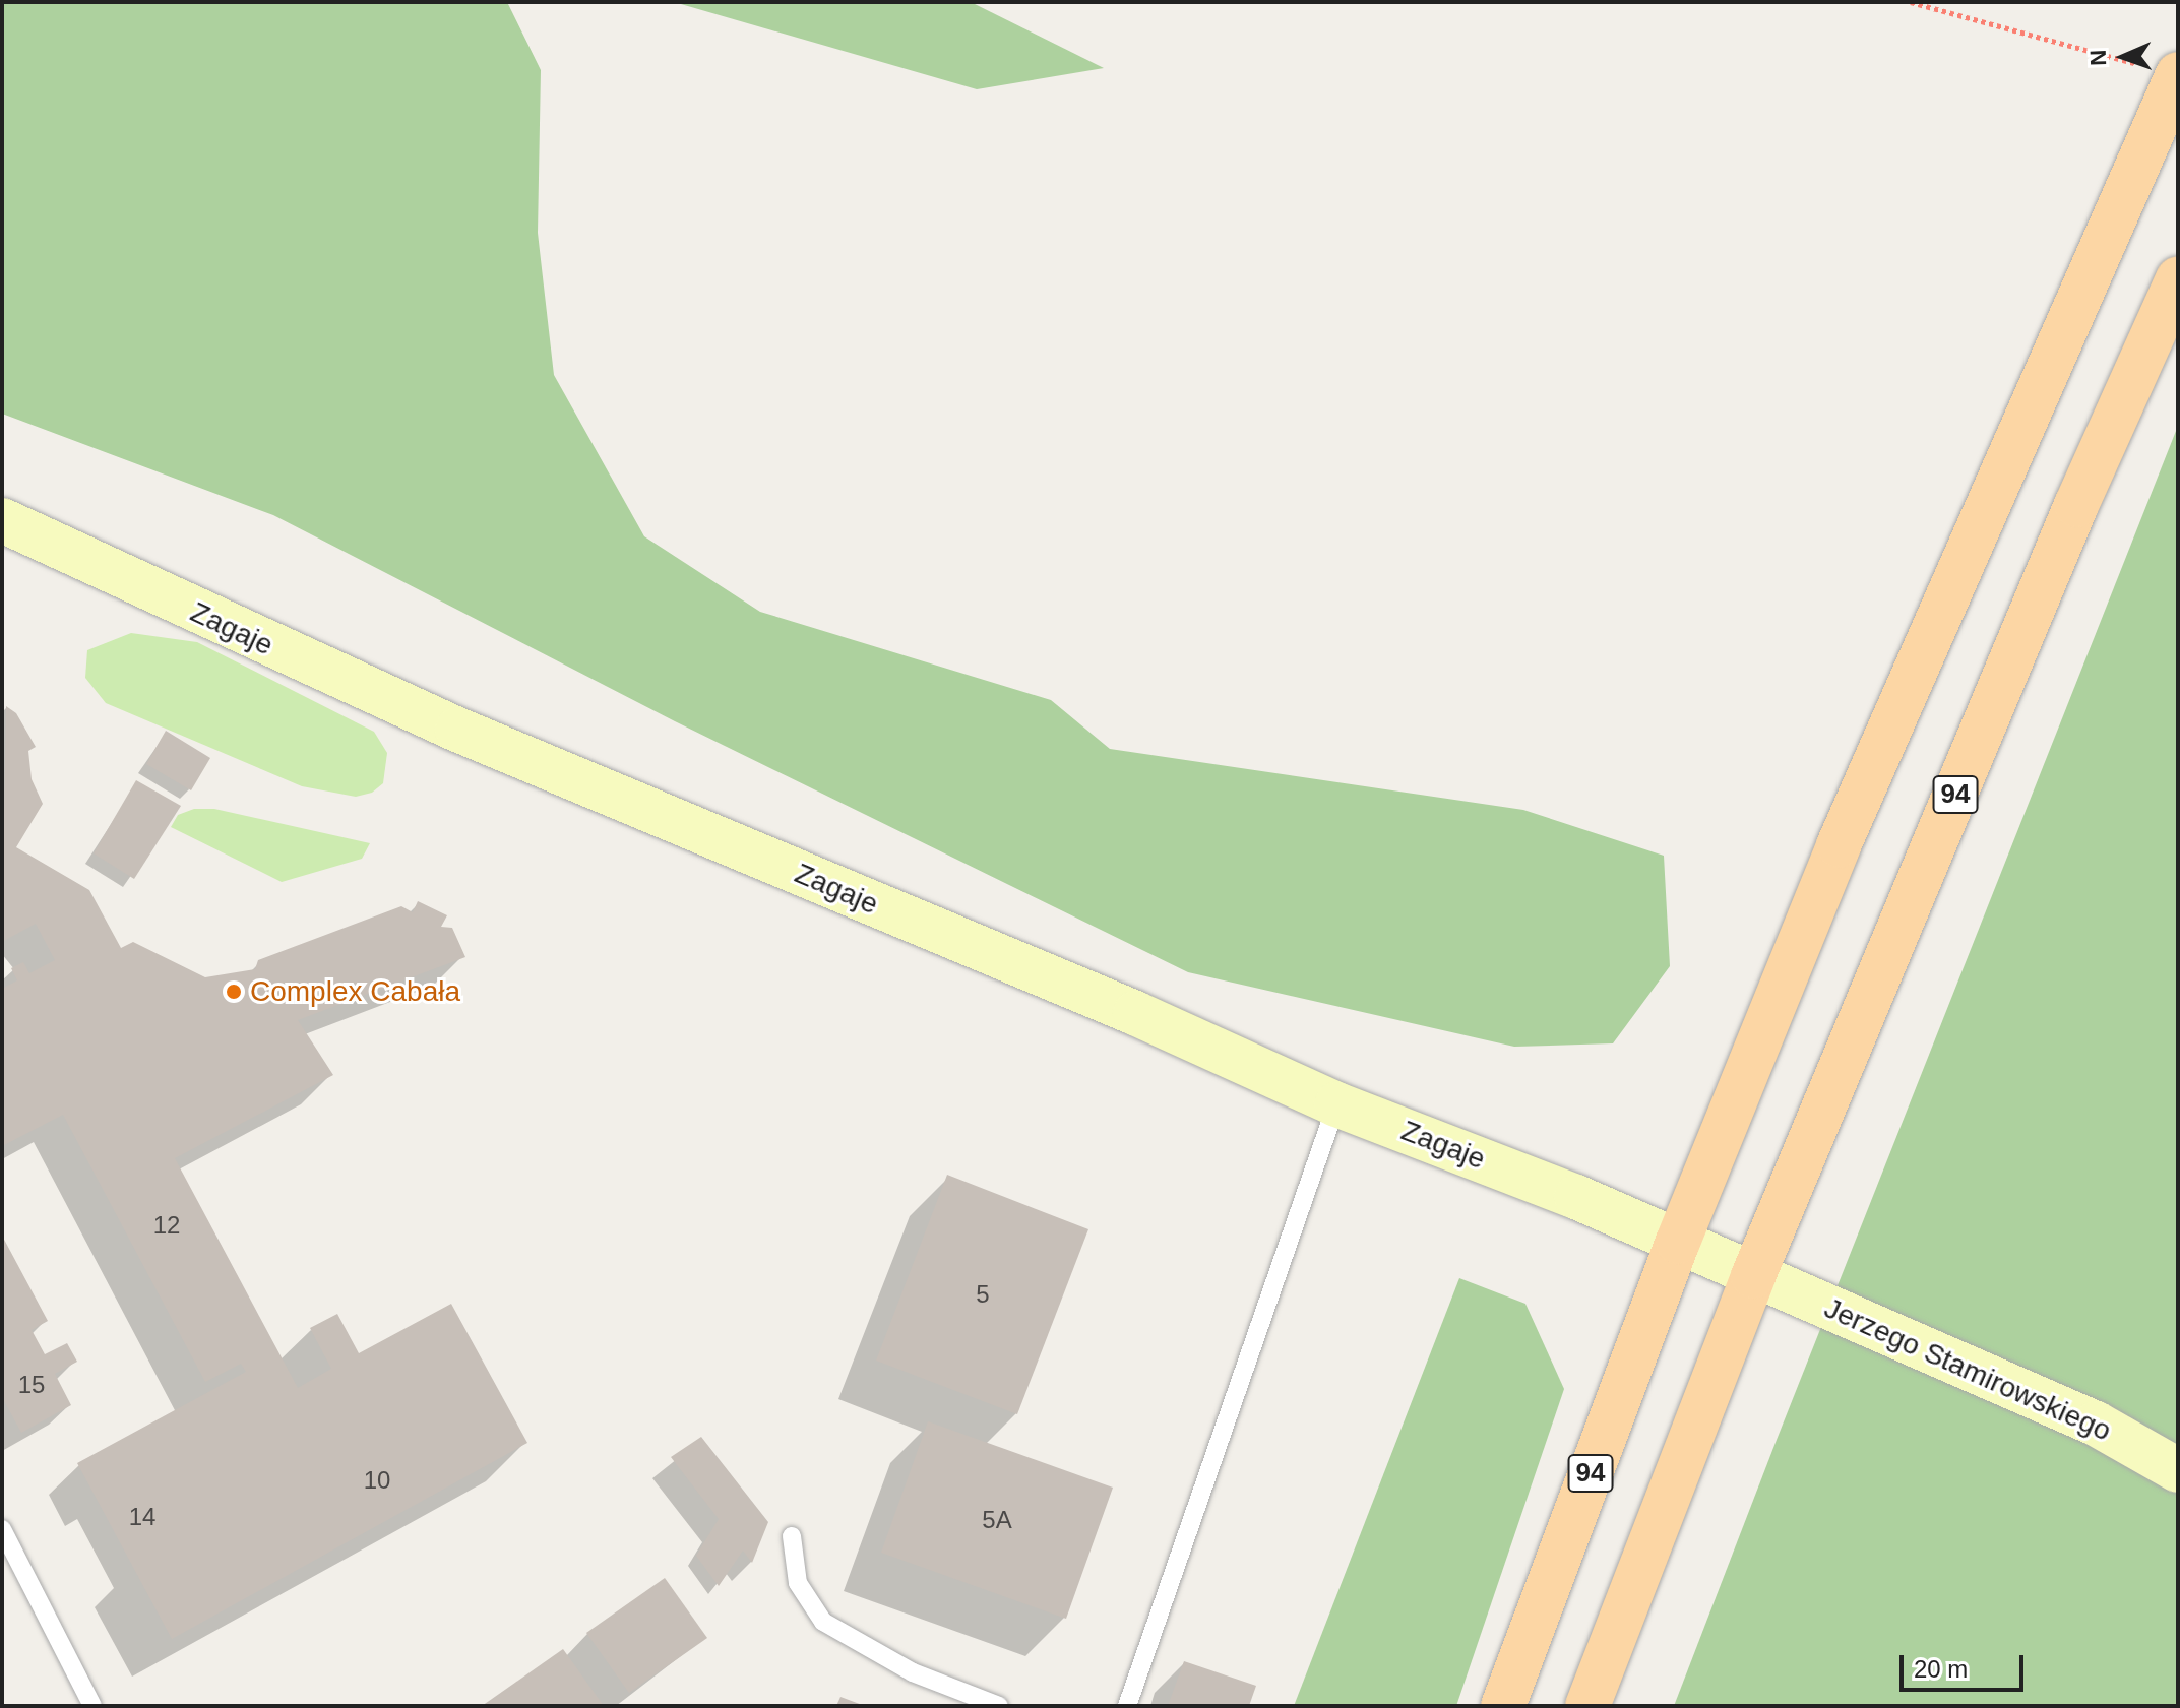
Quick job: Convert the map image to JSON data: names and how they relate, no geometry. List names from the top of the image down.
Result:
{
  "streets": {
    "main road": ["Zagaje", "94", "Jerzego Stamirowskiego"]
  },
  "crossings": [
    ["Zagaje", "94"],
    ["Zagaje", "Jerzego Stamirowskiego"],
    ["94", "Jerzego Stamirowskiego"]
  ],
  "places": ["Complex Cabała"],
  "house_numbers": [
    "12",
    "5",
    "15",
    "10",
    "14",
    "5A"
  ],
  "scale_bar": "20 m",
  "north": "left"
}
